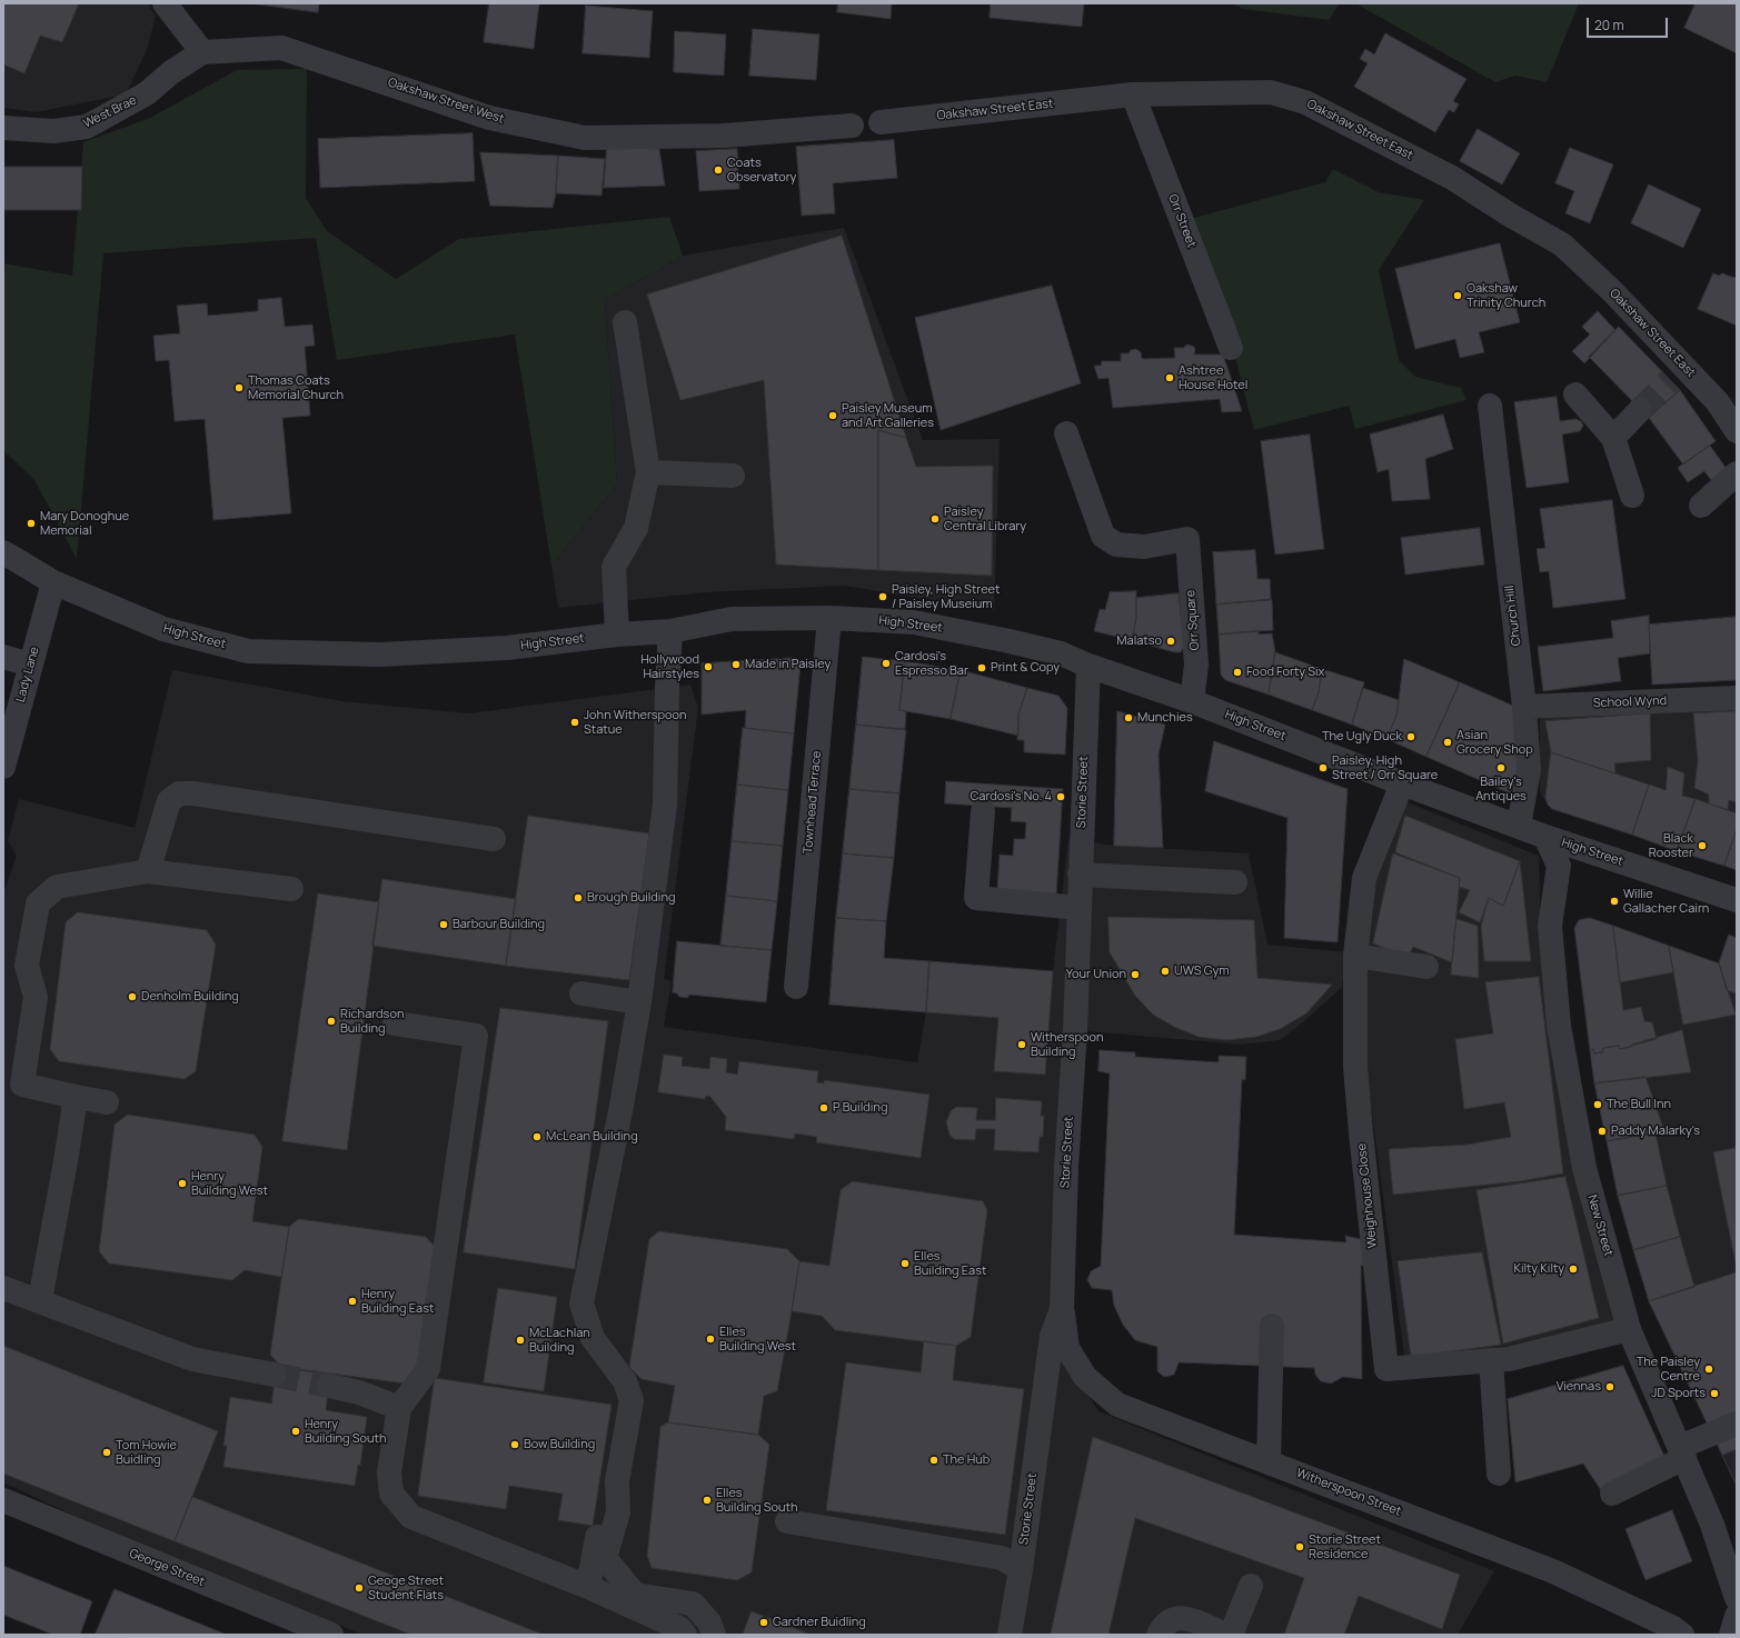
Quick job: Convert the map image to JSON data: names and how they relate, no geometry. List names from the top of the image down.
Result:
{
  "streets": {
    "street": [
      "Oakshaw Street West",
      "Oakshaw Street East",
      "West Brae",
      "Orr Street",
      "Church Hill",
      "Orr Square",
      "High Street",
      "Lady Lane",
      "School Wynd",
      "Storie Street",
      "Townhead Terrace",
      "Weighhouse Close",
      "New Street",
      "Witherspoon Street",
      "George Street"
    ]
  },
  "crossings": [
    ["Oakshaw Street West", "West Brae"],
    ["Oakshaw Street East", "Orr Street"],
    ["Church Hill", "High Street"],
    ["Church Hill", "School Wynd"],
    ["Orr Square", "High Street"],
    ["High Street", "Lady Lane"],
    ["High Street", "Storie Street"],
    ["High Street", "Townhead Terrace"],
    ["High Street", "Weighhouse Close"],
    ["High Street", "New Street"],
    ["Storie Street", "Witherspoon Street"],
    ["Weighhouse Close", "New Street"]
  ],
  "places": [
    "Coats Observatory",
    "Oakshaw Trinity Church",
    "Ashtree House Hotel",
    "Thomas Coats Memorial Church",
    "Paisley Museum and Art Galleries",
    "Paisley Central Library",
    "Mary Donoghue Memorial",
    "Paisley, High Street / Paisley Museium",
    "Malatso",
    "Cardosi's Espresso Bar",
    "Made in Paisley",
    "Hollywood Hairstyles",
    "Print & Copy",
    "Food Forty Six",
    "Munchies",
    "John Witherspoon Statue",
    "The Ugly Duck",
    "Asian Grocery Shop",
    "Paisley, High Street / Orr Square",
    "Bailey's Antiques",
    "Cardosi's No. 4",
    "Black Rooster",
    "Brough Building",
    "Willie Gallacher Cairn",
    "Barbour Building",
    "UWS Gym",
    "Your Union",
    "Denholm Building",
    "Richardson Building",
    "Witherspoon Building",
    "The Bull Inn",
    "P Building",
    "Paddy Malarky's",
    "McLean Building",
    "Henry Building West",
    "Elles Building East",
    "Kilty Kilty",
    "Henry Building East",
    "Elles Building West",
    "McLachlan Building",
    "The Paisley Centre",
    "Viennas",
    "JD Sports",
    "Henry Building South",
    "Bow Building",
    "Tom Howie Buidling",
    "The Hub",
    "Elles Building South",
    "Storie Street Residence",
    "Geoge Street Student Flats",
    "Gardner Buidling"
  ],
  "scale_bar": "20 m"
}
